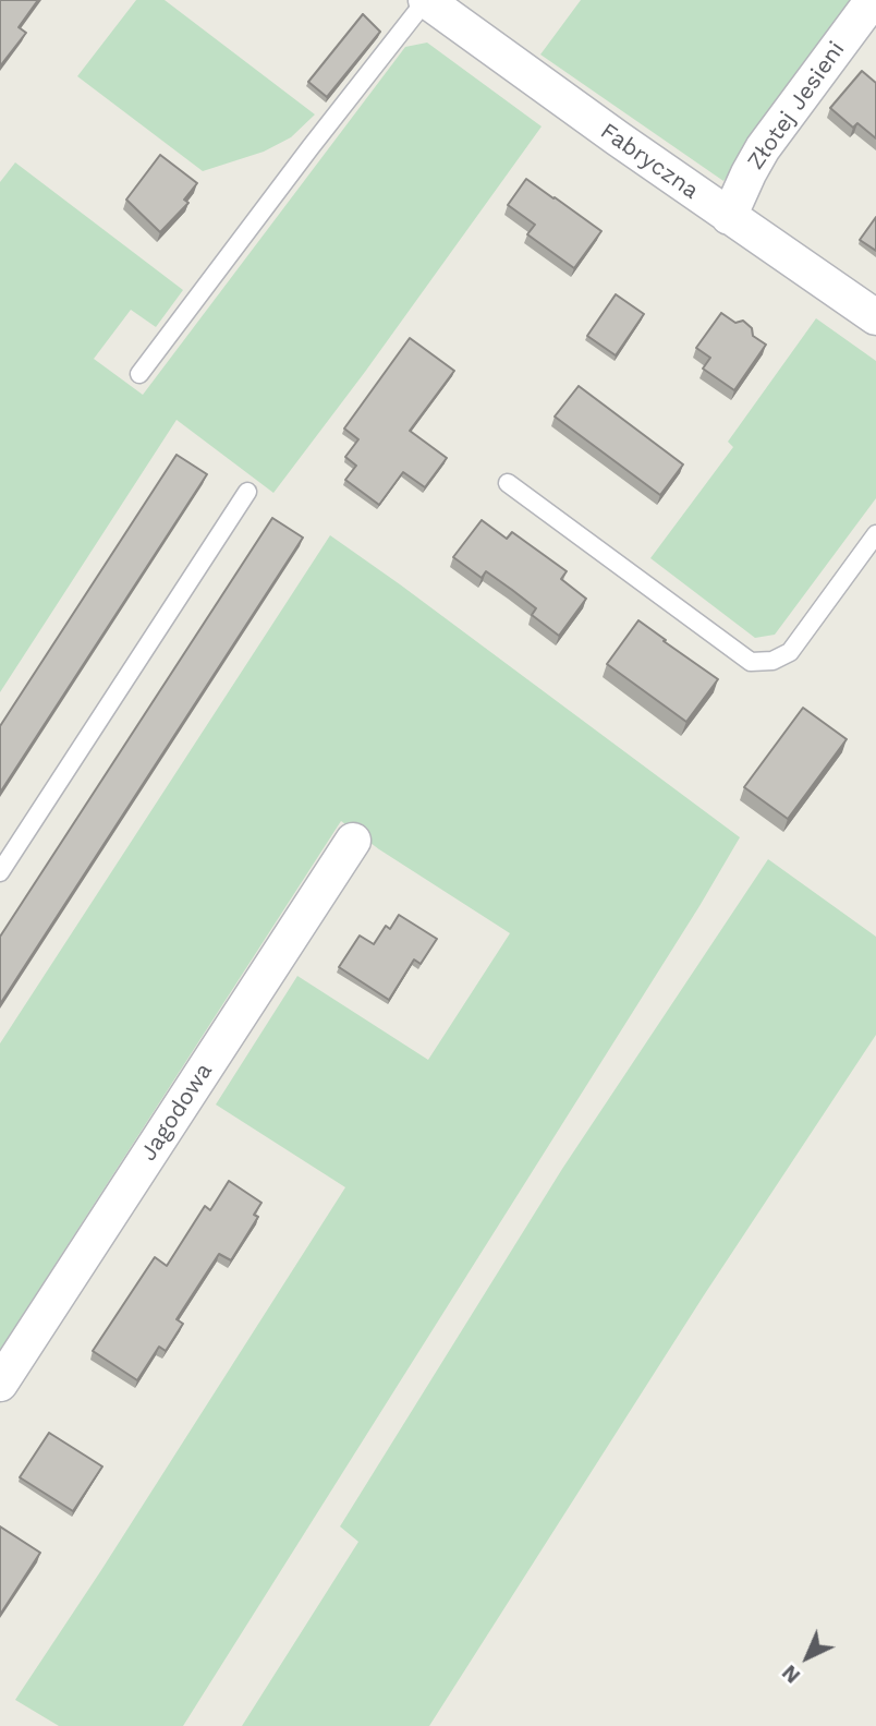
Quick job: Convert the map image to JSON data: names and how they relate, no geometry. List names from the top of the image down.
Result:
{
  "streets": {
    "street": ["Złotej Jesieni", "Fabryczna", "Jagodowa"]
  },
  "crossings": [
    ["Złotej Jesieni", "Fabryczna"]
  ],
  "north": "bottom left"
}
